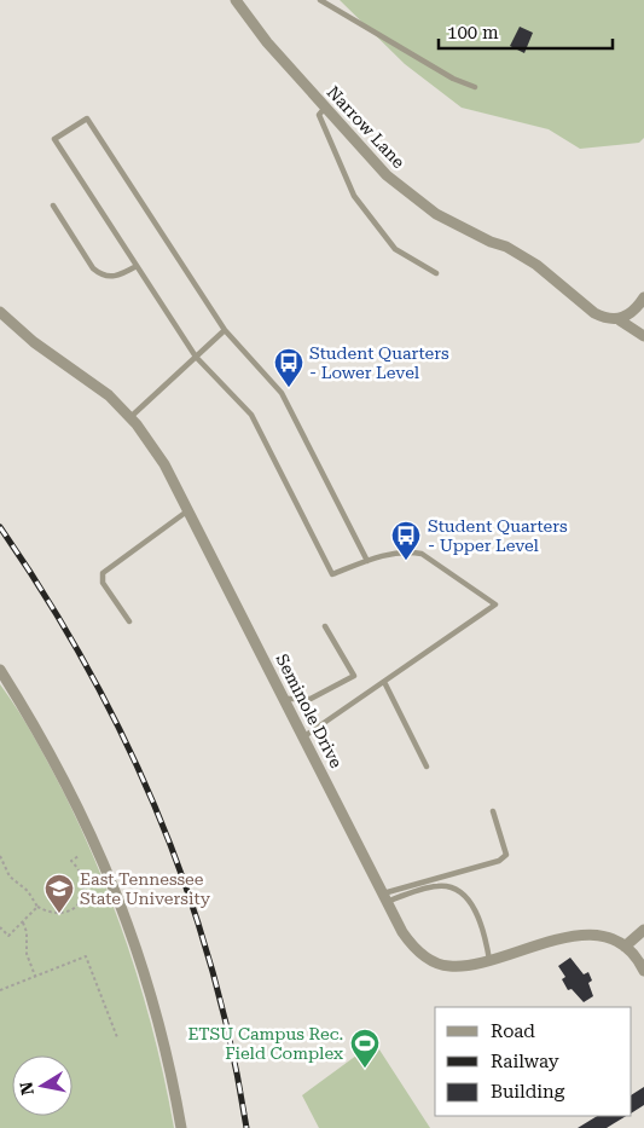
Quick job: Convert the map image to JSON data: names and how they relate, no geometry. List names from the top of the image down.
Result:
{
  "streets": {
    "street": ["Narrow Lane", "Seminole Drive"]
  },
  "places": {
    "bus stop": ["Student Quarters - Lower Level", "Student Quarters - Upper Level"],
    "school or university": ["East Tennessee State University"],
    "sports": ["ETSU Campus Rec. Field Complex"]
  },
  "legend": ["Road", "Railway", "Building"],
  "scale_bar": "100 m",
  "north": "left"
}
